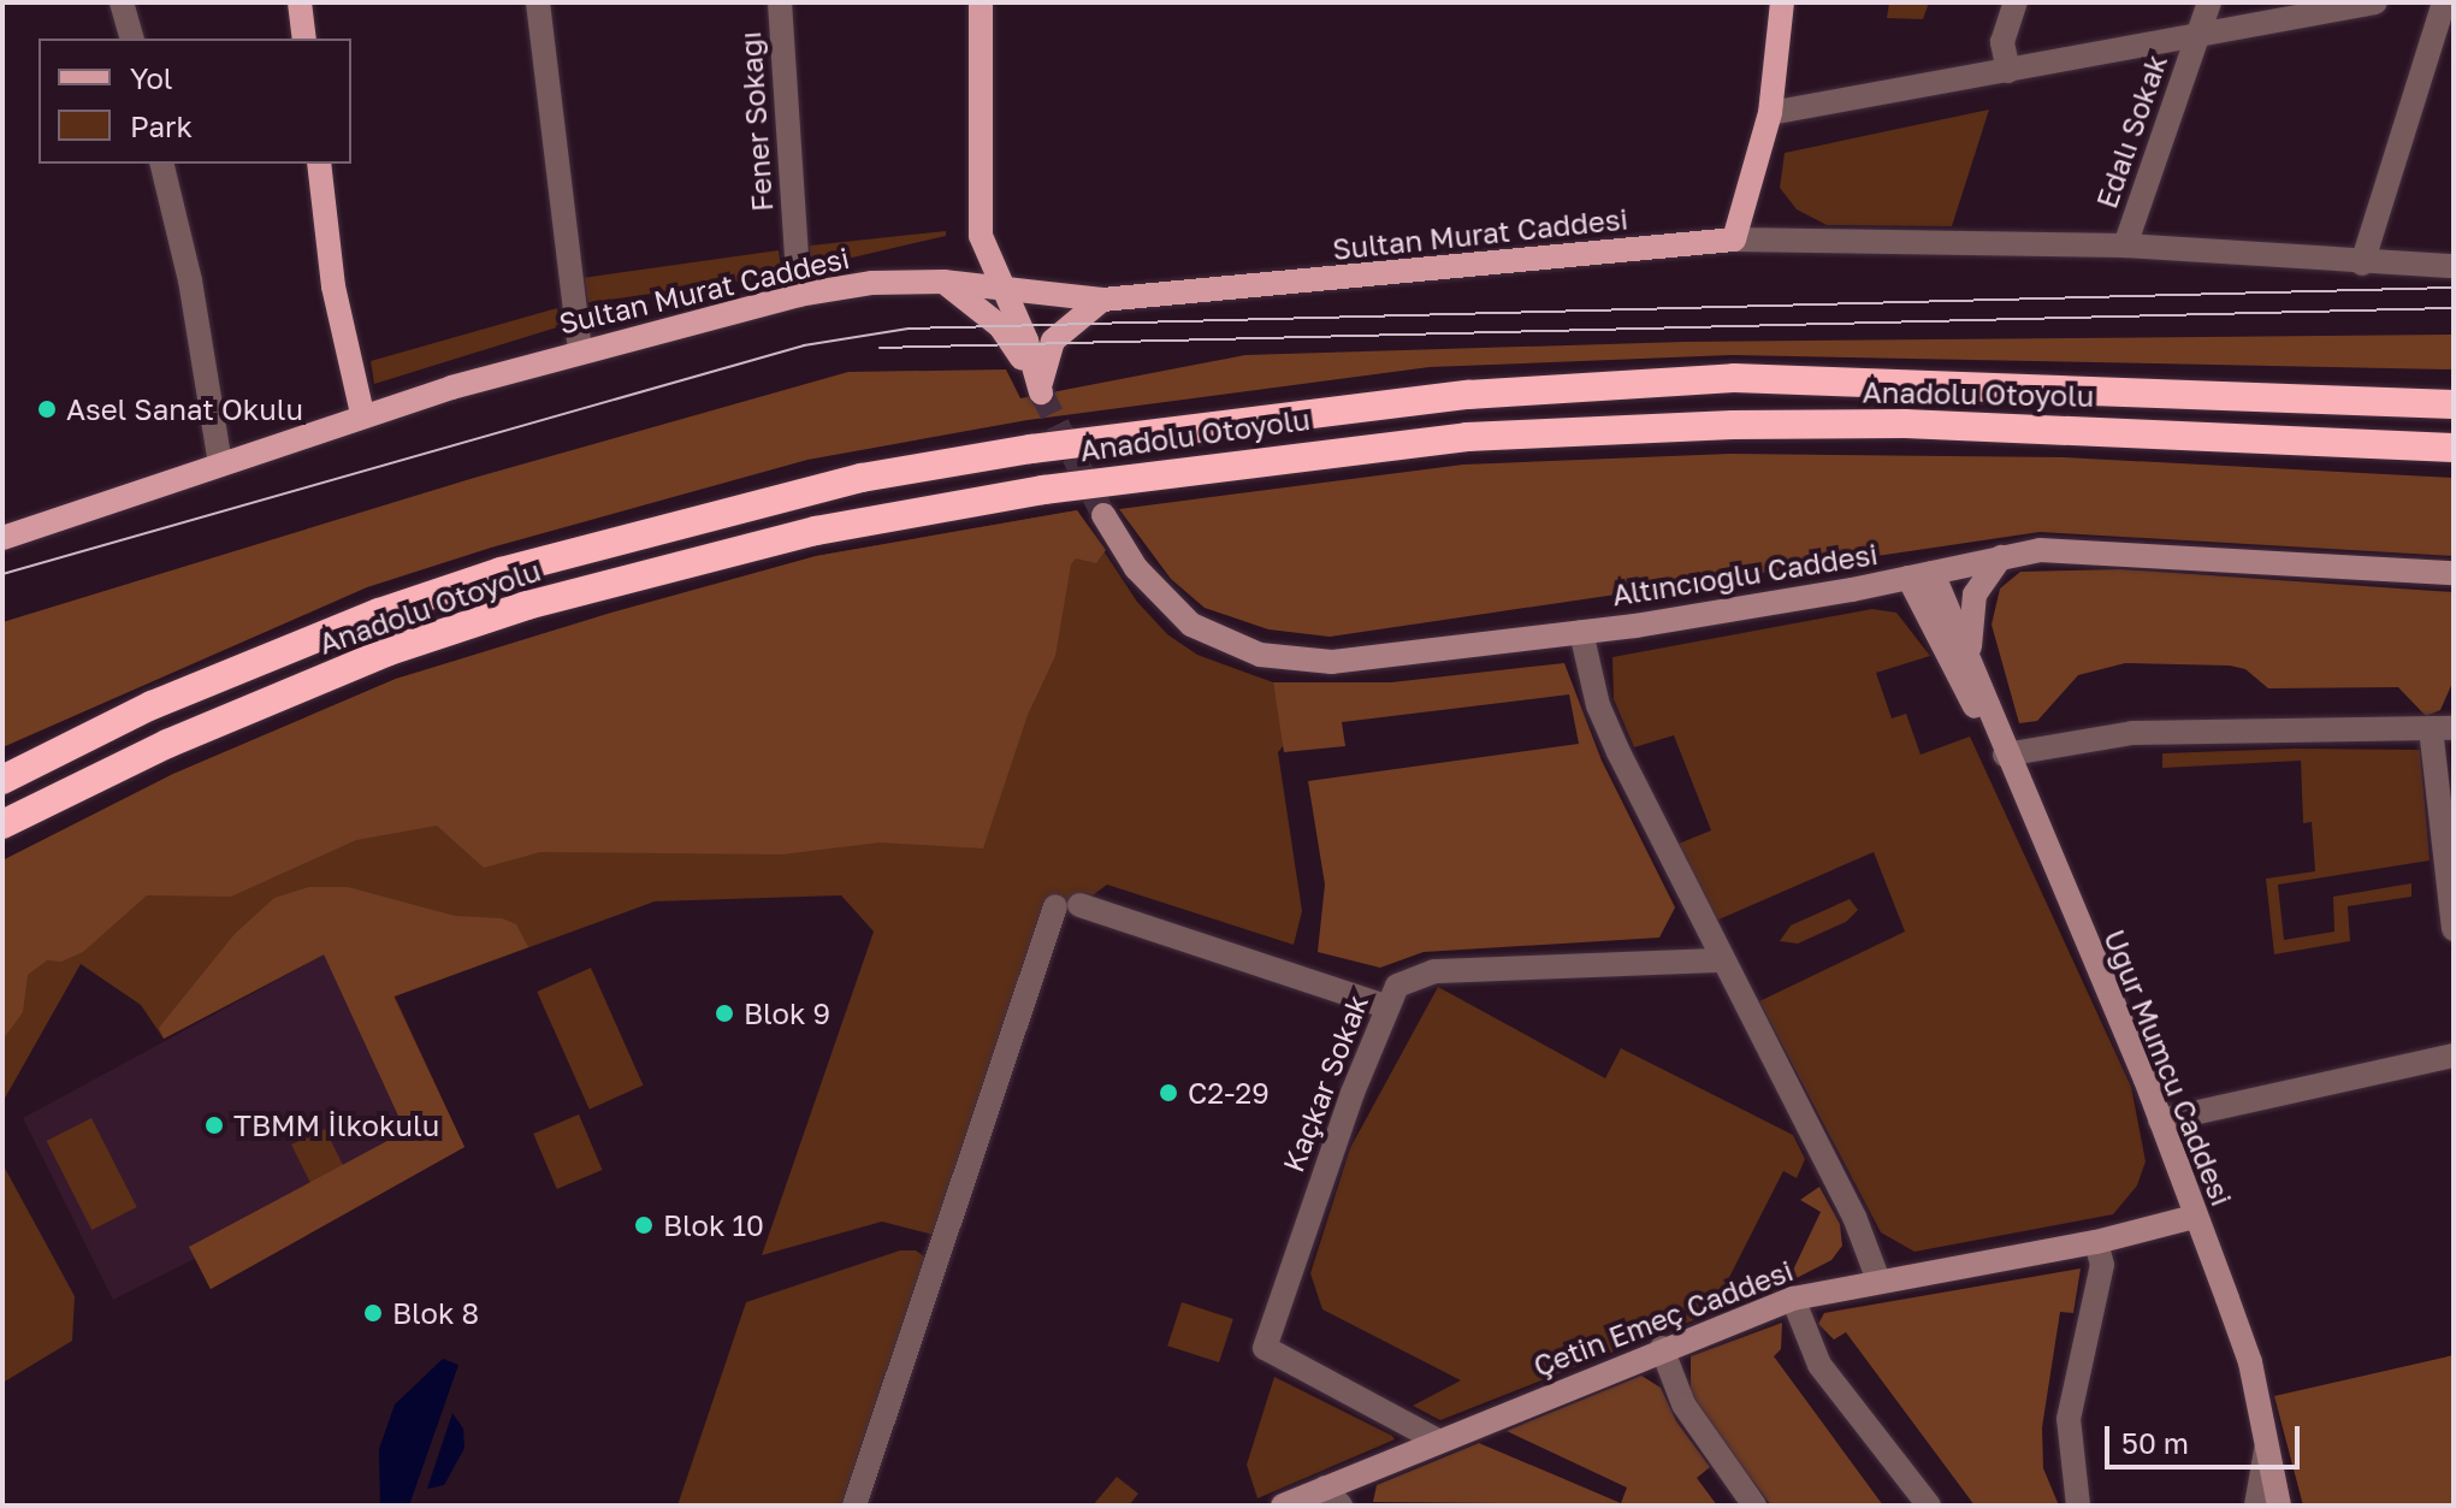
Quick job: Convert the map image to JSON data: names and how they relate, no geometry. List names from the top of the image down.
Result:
{
  "streets": {
    "highway": ["Anadolu Otoyolu"],
    "main road": ["Sultan Murat Caddesi"],
    "street": [
      "Fener Sokağı",
      "Edalı Sokak",
      "Altıncıoğlu Caddesi",
      "Uğur Mumcu Caddesi",
      "Kaçkar Sokak",
      "Çetin Emeç Caddesi"
    ]
  },
  "crossings": [
    ["Fener Sokağı", "Sultan Murat Caddesi"],
    ["Uğur Mumcu Caddesi", "Çetin Emeç Caddesi"],
    ["Kaçkar Sokak", "Çetin Emeç Caddesi"]
  ],
  "places": [
    "Asel Sanat Okulu",
    "Blok 9",
    "C2-29",
    "TBMM İlkokulu",
    "Blok 10",
    "Blok 8"
  ],
  "legend": ["Yol", "Park"],
  "scale_bar": "50 m"
}
